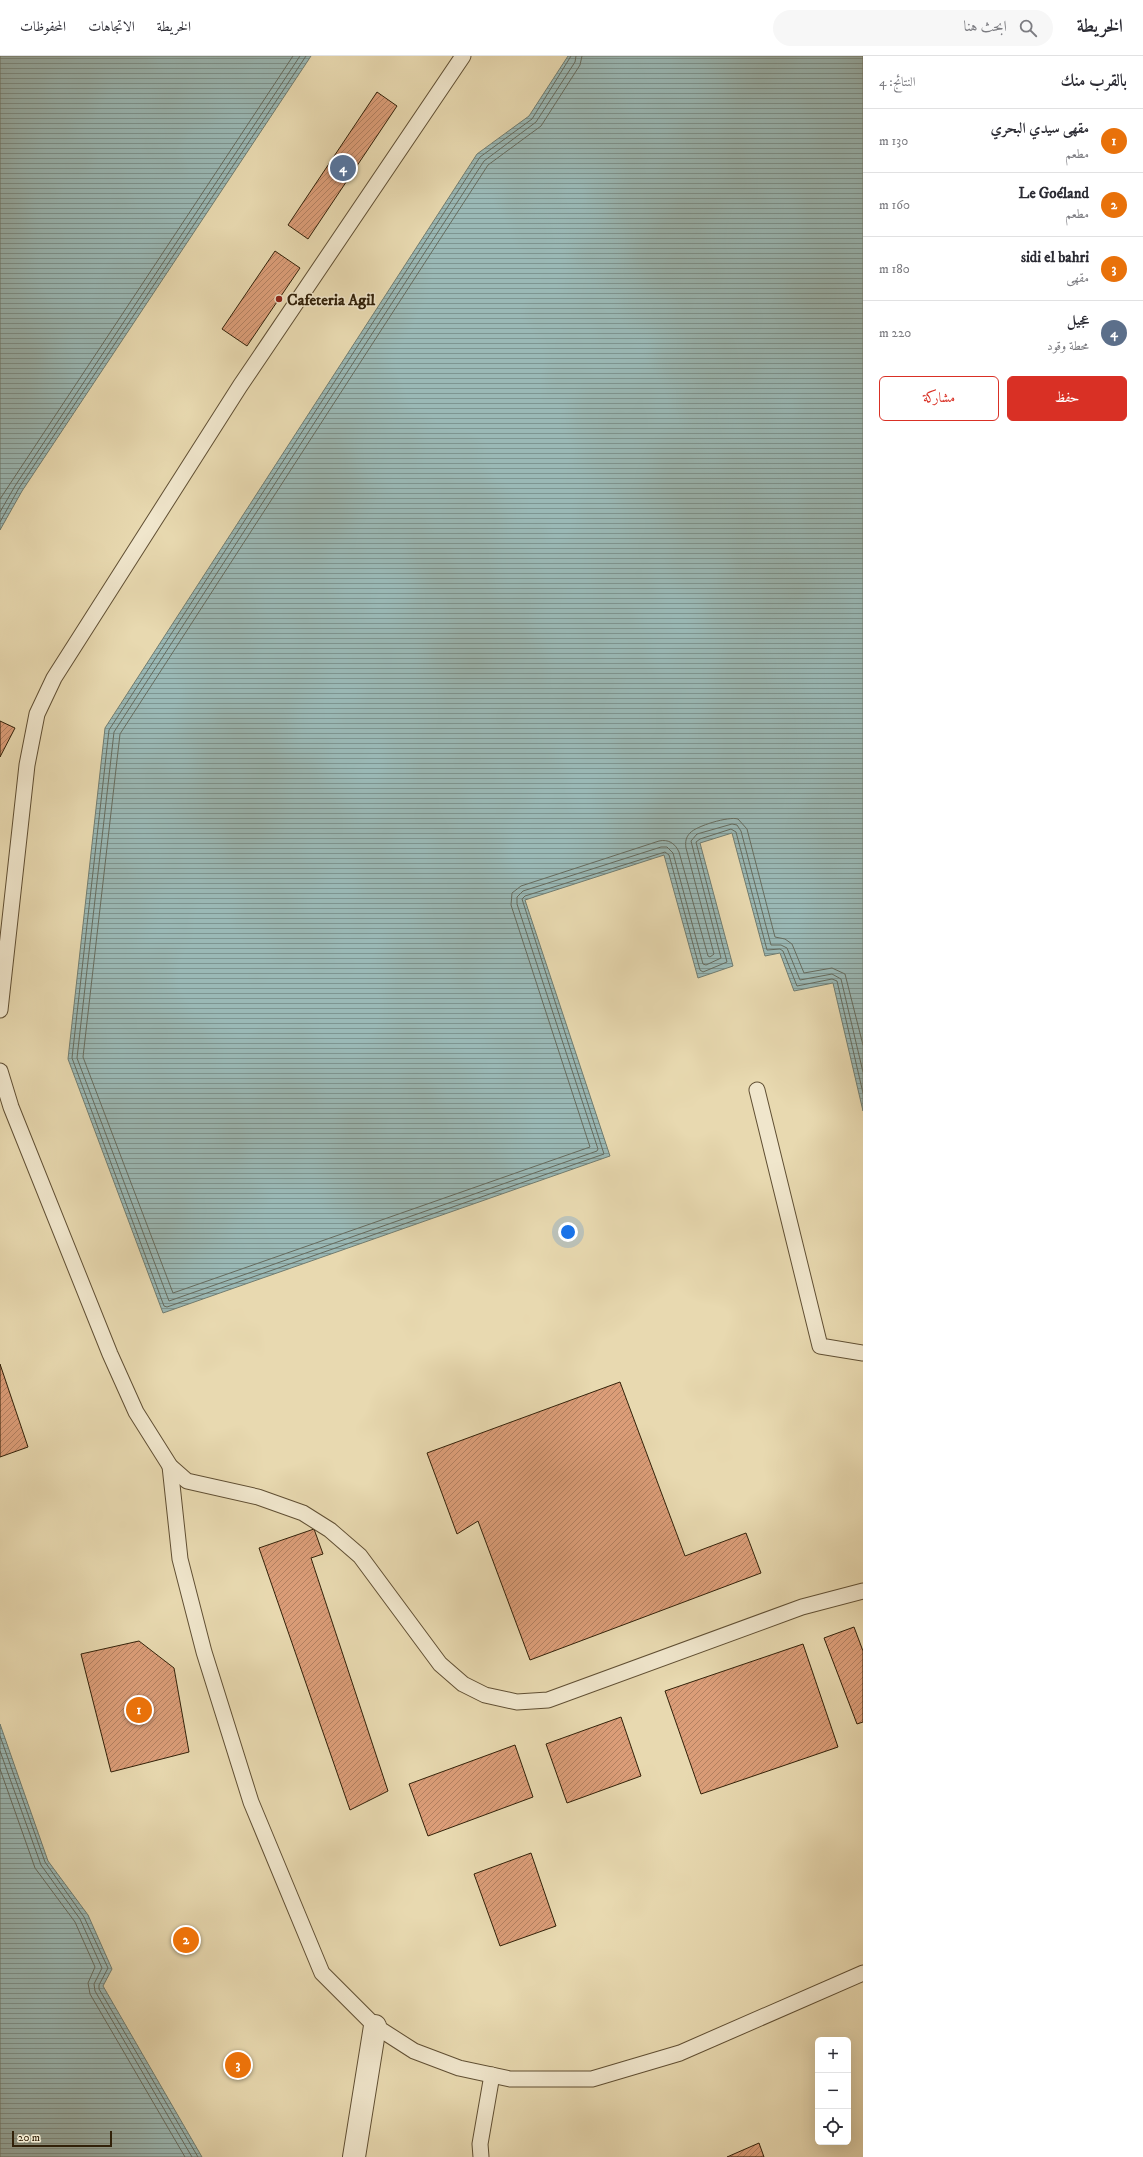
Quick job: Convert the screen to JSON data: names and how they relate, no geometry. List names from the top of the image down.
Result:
{
  "places": ["Cafeteria Agil"],
  "scale_bar": "20 m",
  "page": {
    "header": "الخريطة",
    "search": "ابحث هنا",
    "nav": ["الخريطة", "الاتجاهات", "المحفوظات"],
    "heading": ["بالقرب منك", "النتائج: 4"],
    "list": [
      {
        "mark": "1",
        "name": "مقهى سيدي البحري",
        "note": "مطعم",
        "value": "130 m"
      },
      {
        "mark": "2",
        "name": "Le Goéland",
        "note": "مطعم",
        "value": "160 m"
      },
      {
        "mark": "3",
        "name": "sidi el bahri",
        "note": "مقهى",
        "value": "180 m"
      },
      {
        "mark": "4",
        "name": "عجيل",
        "note": "محطة وقود",
        "value": "220 m"
      }
    ],
    "pins": [
      "4",
      "1",
      "2",
      "3"
    ],
    "buttons": ["حفظ", "مشاركة"],
    "map_buttons": ["+", "−"],
    "scale": "20 m"
  }
}
